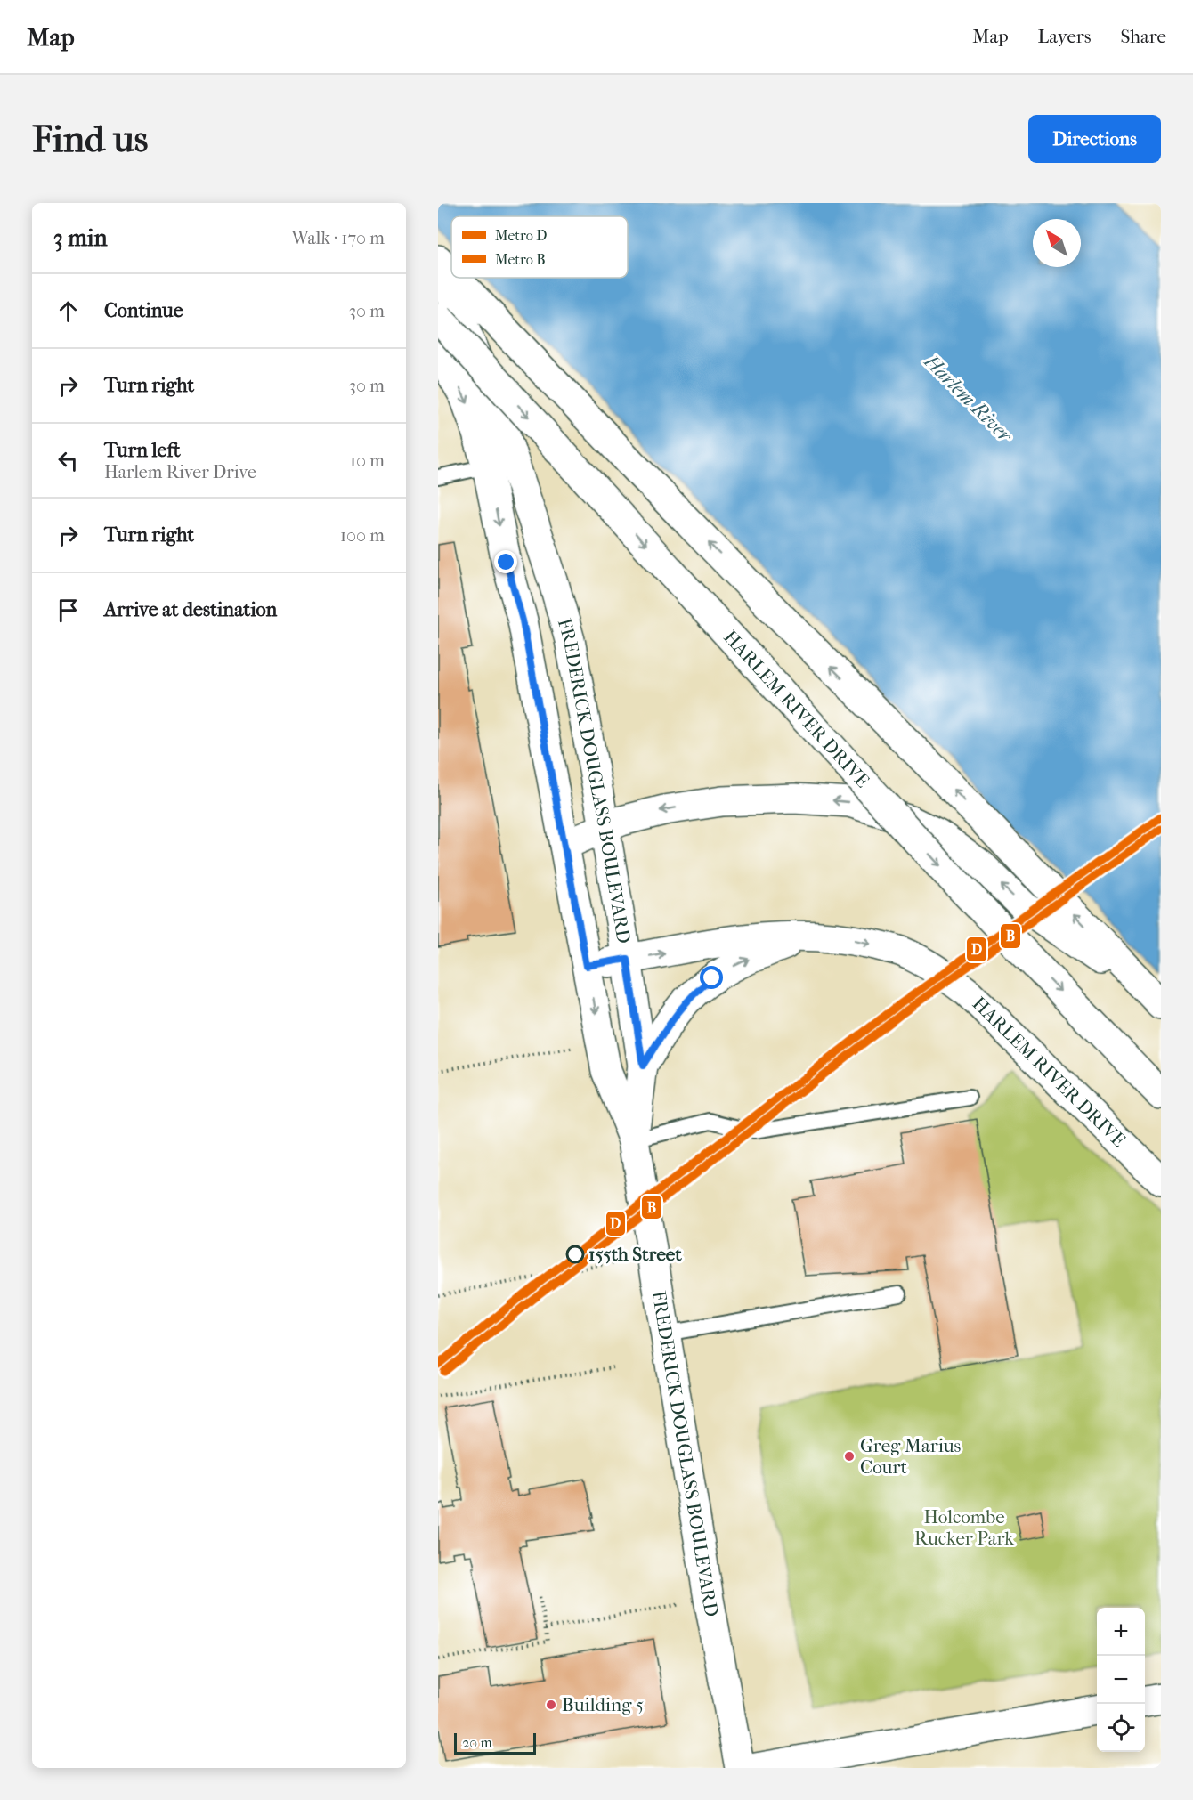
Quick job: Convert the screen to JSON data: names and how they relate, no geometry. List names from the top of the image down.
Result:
{
  "streets": {
    "main road": ["HARLEM RIVER DRIVE", "FREDERICK DOUGLASS BOULEVARD"]
  },
  "crossings": [
    ["HARLEM RIVER DRIVE", "FREDERICK DOUGLASS BOULEVARD"]
  ],
  "water": ["Harlem River"],
  "parks": ["Holcombe Rucker Park"],
  "places": ["155th Street", "Greg Marius Court", "Building 5"],
  "lines": ["metro line D", "metro line B"],
  "legend": ["Metro D", "Metro B"],
  "scale_bar": "20 m",
  "north": "top left",
  "page": {
    "header": "Map",
    "nav": ["Map", "Layers", "Share"],
    "buttons": "Directions",
    "title": "Find us",
    "heading": ["3 min", "Walk · 170 m"],
    "list": [
      ["Continue", "30 m"],
      ["Turn right", "30 m"],
      ["Turn left", "Harlem River Drive", "10 m"],
      ["Turn right", "100 m"],
      "Arrive at destination"
    ],
    "map_buttons": ["+", "−"],
    "scale": "20 m"
  }
}
